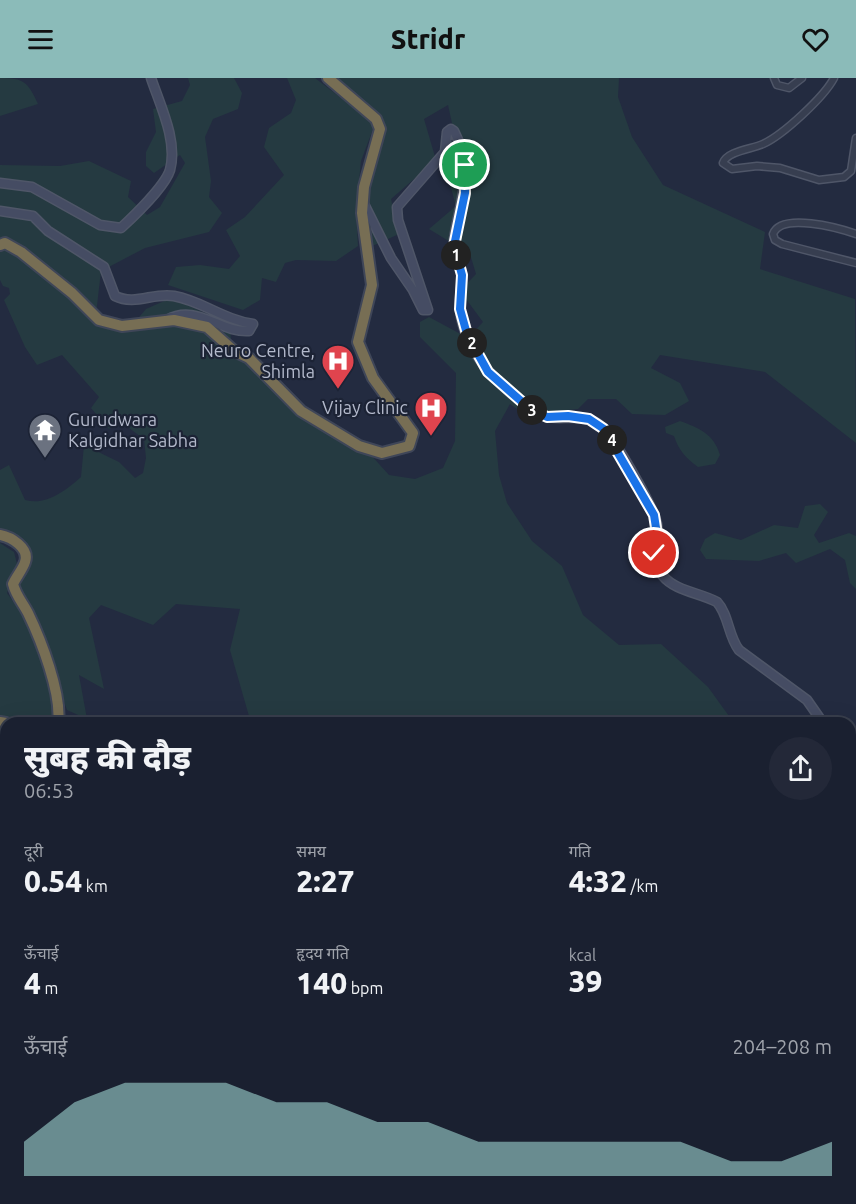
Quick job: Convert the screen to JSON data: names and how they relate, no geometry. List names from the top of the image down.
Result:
{
  "places": {
    "hospital": ["Neuro Centre, Shimla", "Vijay Clinic"],
    "temple": ["Gurudwara Kalgidhar Sabha"]
  },
  "page": {
    "header": "Stridr",
    "pins": [
      "1",
      "2",
      "3",
      "4"
    ],
    "heading": ["सुबह की दौड़", "06:53"],
    "stats": [
      ["दूरी", "0.54 km"],
      ["समय", "2:27"],
      ["गति", "4:32 /km"],
      ["ऊँचाई", "4 m"],
      ["हृदय गति", "140 bpm"],
      ["kcal", "39"]
    ],
    "chart": ["ऊँचाई", "204–208 m"]
  }
}
